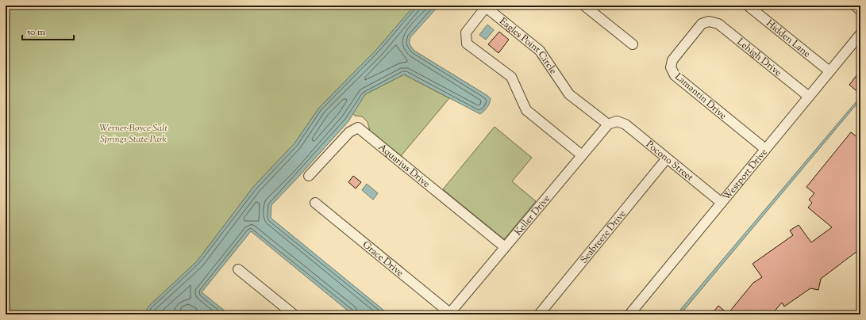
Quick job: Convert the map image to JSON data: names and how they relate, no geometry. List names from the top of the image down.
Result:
{
  "streets": {
    "street": [
      "Hidden Lane",
      "Eagles Point Circle",
      "Lehigh Drive",
      "Lamantin Drive",
      "Pocono Street",
      "Aquarius Drive",
      "Westport Drive",
      "Keller Drive",
      "Seabreeze Drive",
      "Grace Drive"
    ]
  },
  "crossings": [
    ["Hidden Lane", "Westport Drive"],
    ["Eagles Point Circle", "Pocono Street"],
    ["Eagles Point Circle", "Keller Drive"],
    ["Lehigh Drive", "Lamantin Drive"],
    ["Lehigh Drive", "Westport Drive"],
    ["Lamantin Drive", "Westport Drive"],
    ["Pocono Street", "Westport Drive"],
    ["Pocono Street", "Keller Drive"],
    ["Pocono Street", "Seabreeze Drive"],
    ["Aquarius Drive", "Keller Drive"],
    ["Keller Drive", "Grace Drive"]
  ],
  "parks": ["Werner-Boyce Salt Springs State Park"],
  "scale_bar": "50 m"
}
